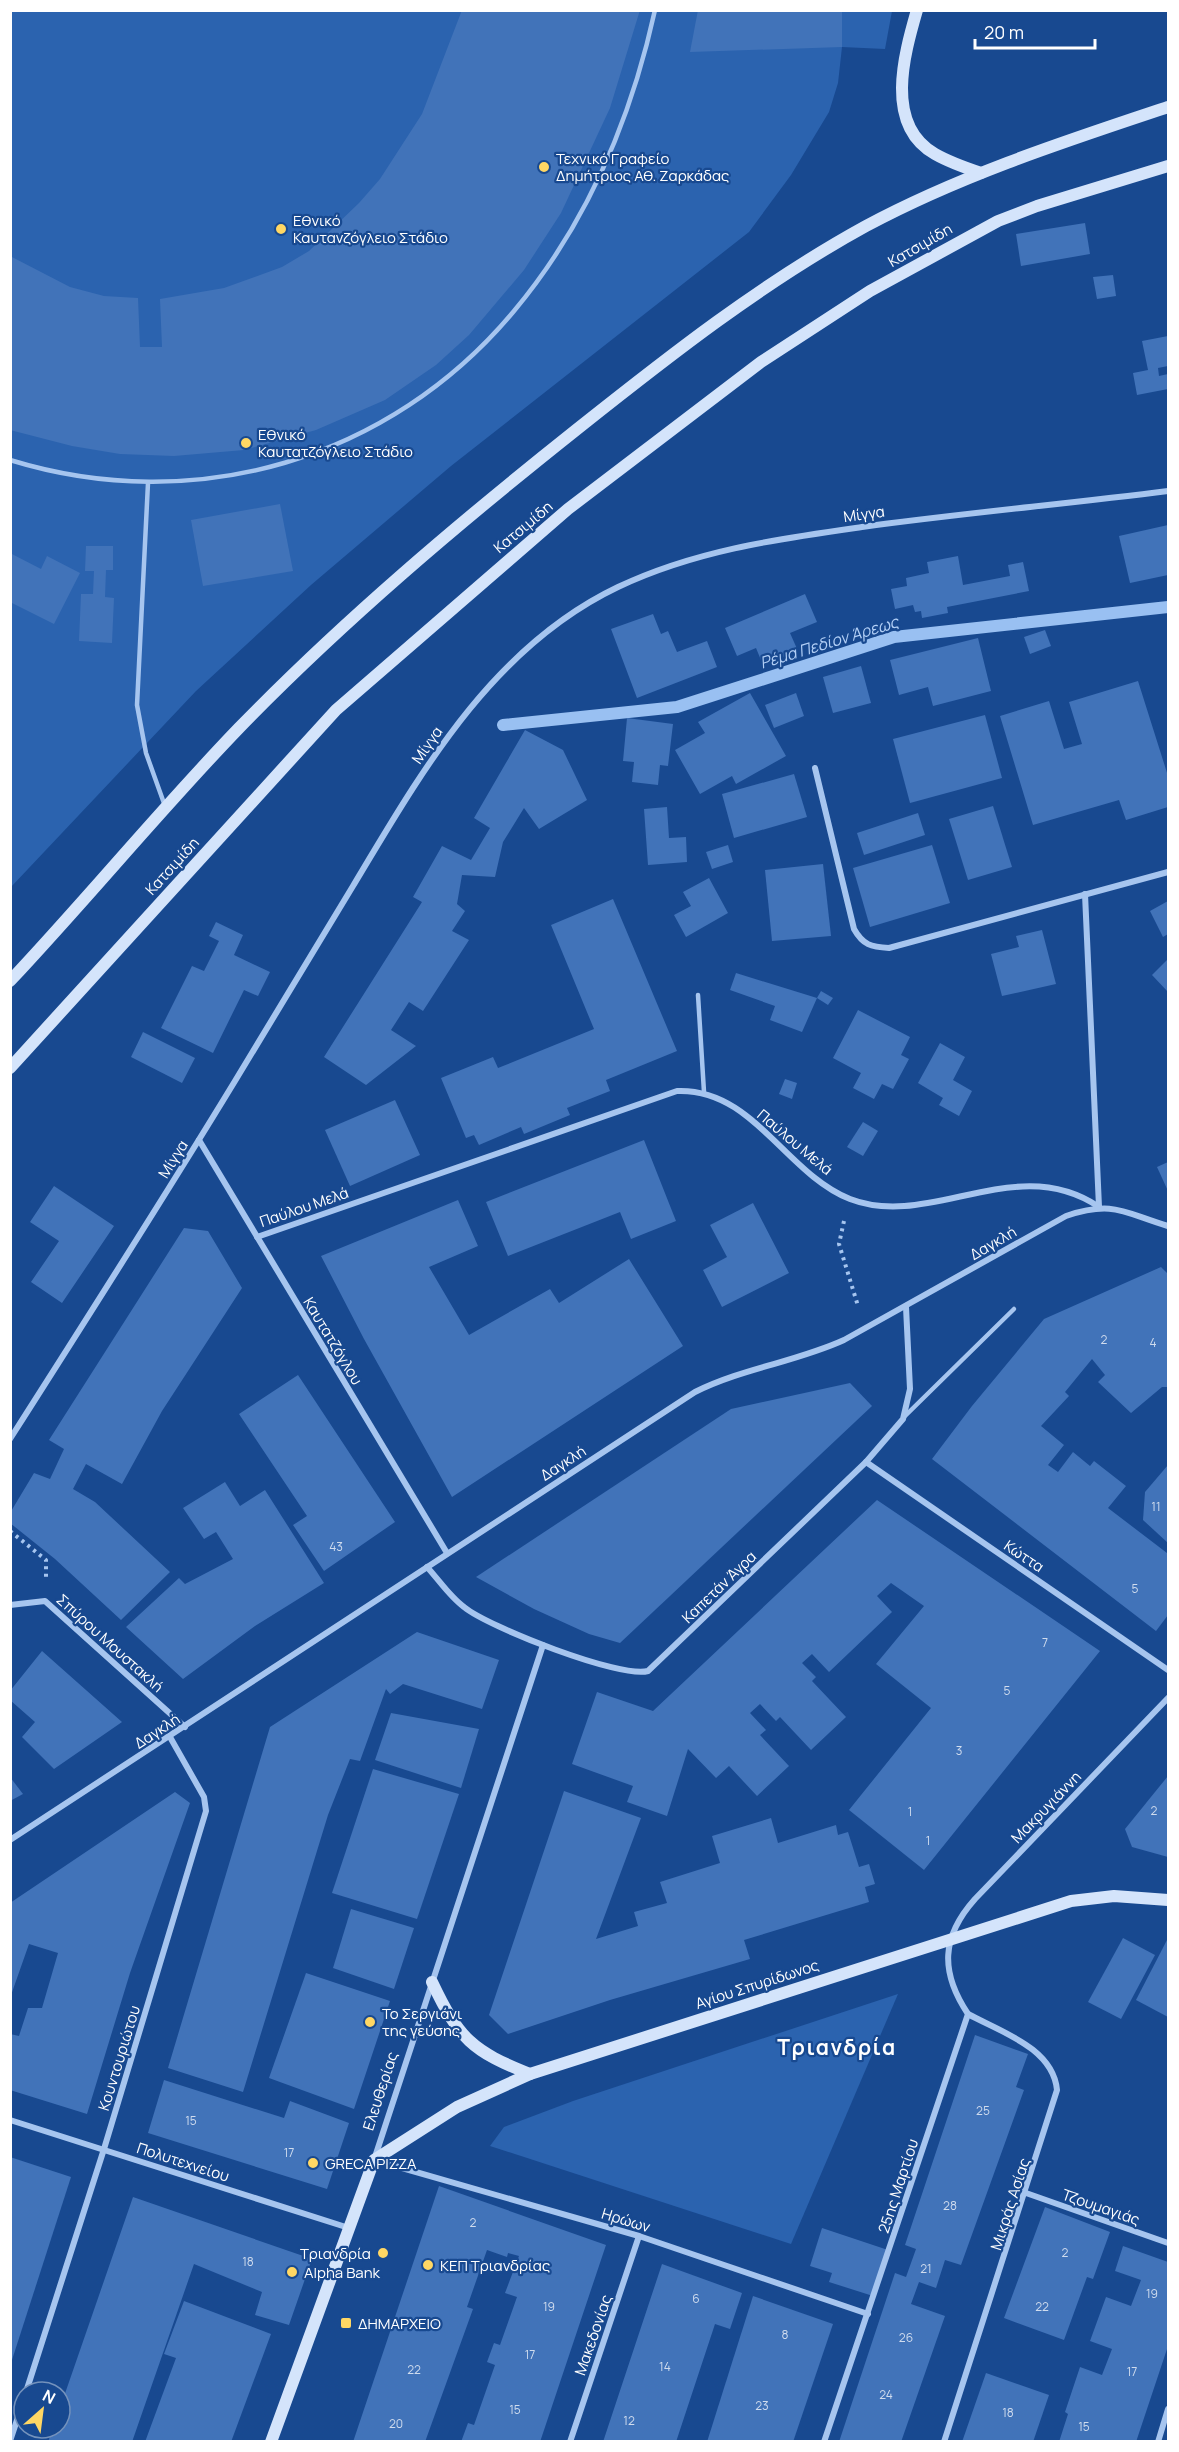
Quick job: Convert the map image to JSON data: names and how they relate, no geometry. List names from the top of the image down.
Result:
{
  "streets": {
    "main road": ["Κατσιμίδη", "Αγίου Σπυρίδωνος", "Ελευθερίας"],
    "street": [
      "Μίγγα",
      "Παύλου Μελά",
      "Δαγκλή",
      "Καυτατζόγλου",
      "Κώττα",
      "Καπετάν Άγρα",
      "Σπύρου Μουστακλή",
      "Μακρυγιάννη",
      "Κουντουριώτου",
      "Πολυτεχνείου",
      "25ης Μαρτίου",
      "Μικράς Ασίας",
      "Τζουμαγιάς",
      "Ηρώων",
      "Μακεδονίας"
    ]
  },
  "crossings": [
    ["Μίγγα", "Καυτατζόγλου"],
    ["Παύλου Μελά", "Δαγκλή"],
    ["Παύλου Μελά", "Καυτατζόγλου"],
    ["Δαγκλή", "Καυτατζόγλου"],
    ["Δαγκλή", "Καπετάν Άγρα"],
    ["Δαγκλή", "Σπύρου Μουστακλή"],
    ["Δαγκλή", "Κουντουριώτου"],
    ["Κώττα", "Καπετάν Άγρα"],
    ["Καπετάν Άγρα", "Ελευθερίας"],
    ["Μακρυγιάννη", "Αγίου Σπυρίδωνος"],
    ["Αγίου Σπυρίδωνος", "Ελευθερίας"],
    ["Αγίου Σπυρίδωνος", "Ηρώων"],
    ["Κουντουριώτου", "Πολυτεχνείου"],
    ["Ελευθερίας", "Πολυτεχνείου"],
    ["Ελευθερίας", "Ηρώων"],
    ["25ης Μαρτίου", "Μικράς Ασίας"],
    ["25ης Μαρτίου", "Ηρώων"],
    ["Μικράς Ασίας", "Τζουμαγιάς"],
    ["Ηρώων", "Μακεδονίας"]
  ],
  "districts": ["Τριανδρία"],
  "water": ["Ρέμα Πεδίον Άρεως"],
  "places": {
    "other": [
      "Τεχνικό Γραφείο Δημήτριος Αθ. Ζαρκάδας",
      "Εθνικό Καυτανζόγλειο Στάδιο",
      "Εθνικό Καυτατζόγλειο Στάδιο",
      "Το Σεργιάνι της γεύσης",
      "GRECA PIZZA",
      "Τριανδρία",
      "ΚΕΠ Τριανδρίας",
      "Alpha Bank"
    ],
    "transit": ["ΔΗΜΑΡΧΕΙΟ"]
  },
  "house_numbers": [
    "2",
    "4",
    "11",
    "43",
    "5",
    "7",
    "5",
    "3",
    "2",
    "1",
    "1",
    "25",
    "15",
    "17",
    "28",
    "2",
    "2",
    "18",
    "21",
    "19",
    "6",
    "19",
    "22",
    "8",
    "26",
    "17",
    "14",
    "22",
    "17",
    "24",
    "23",
    "15",
    "18",
    "12",
    "20",
    "15"
  ],
  "scale_bar": "20 m",
  "north": "top right"
}
